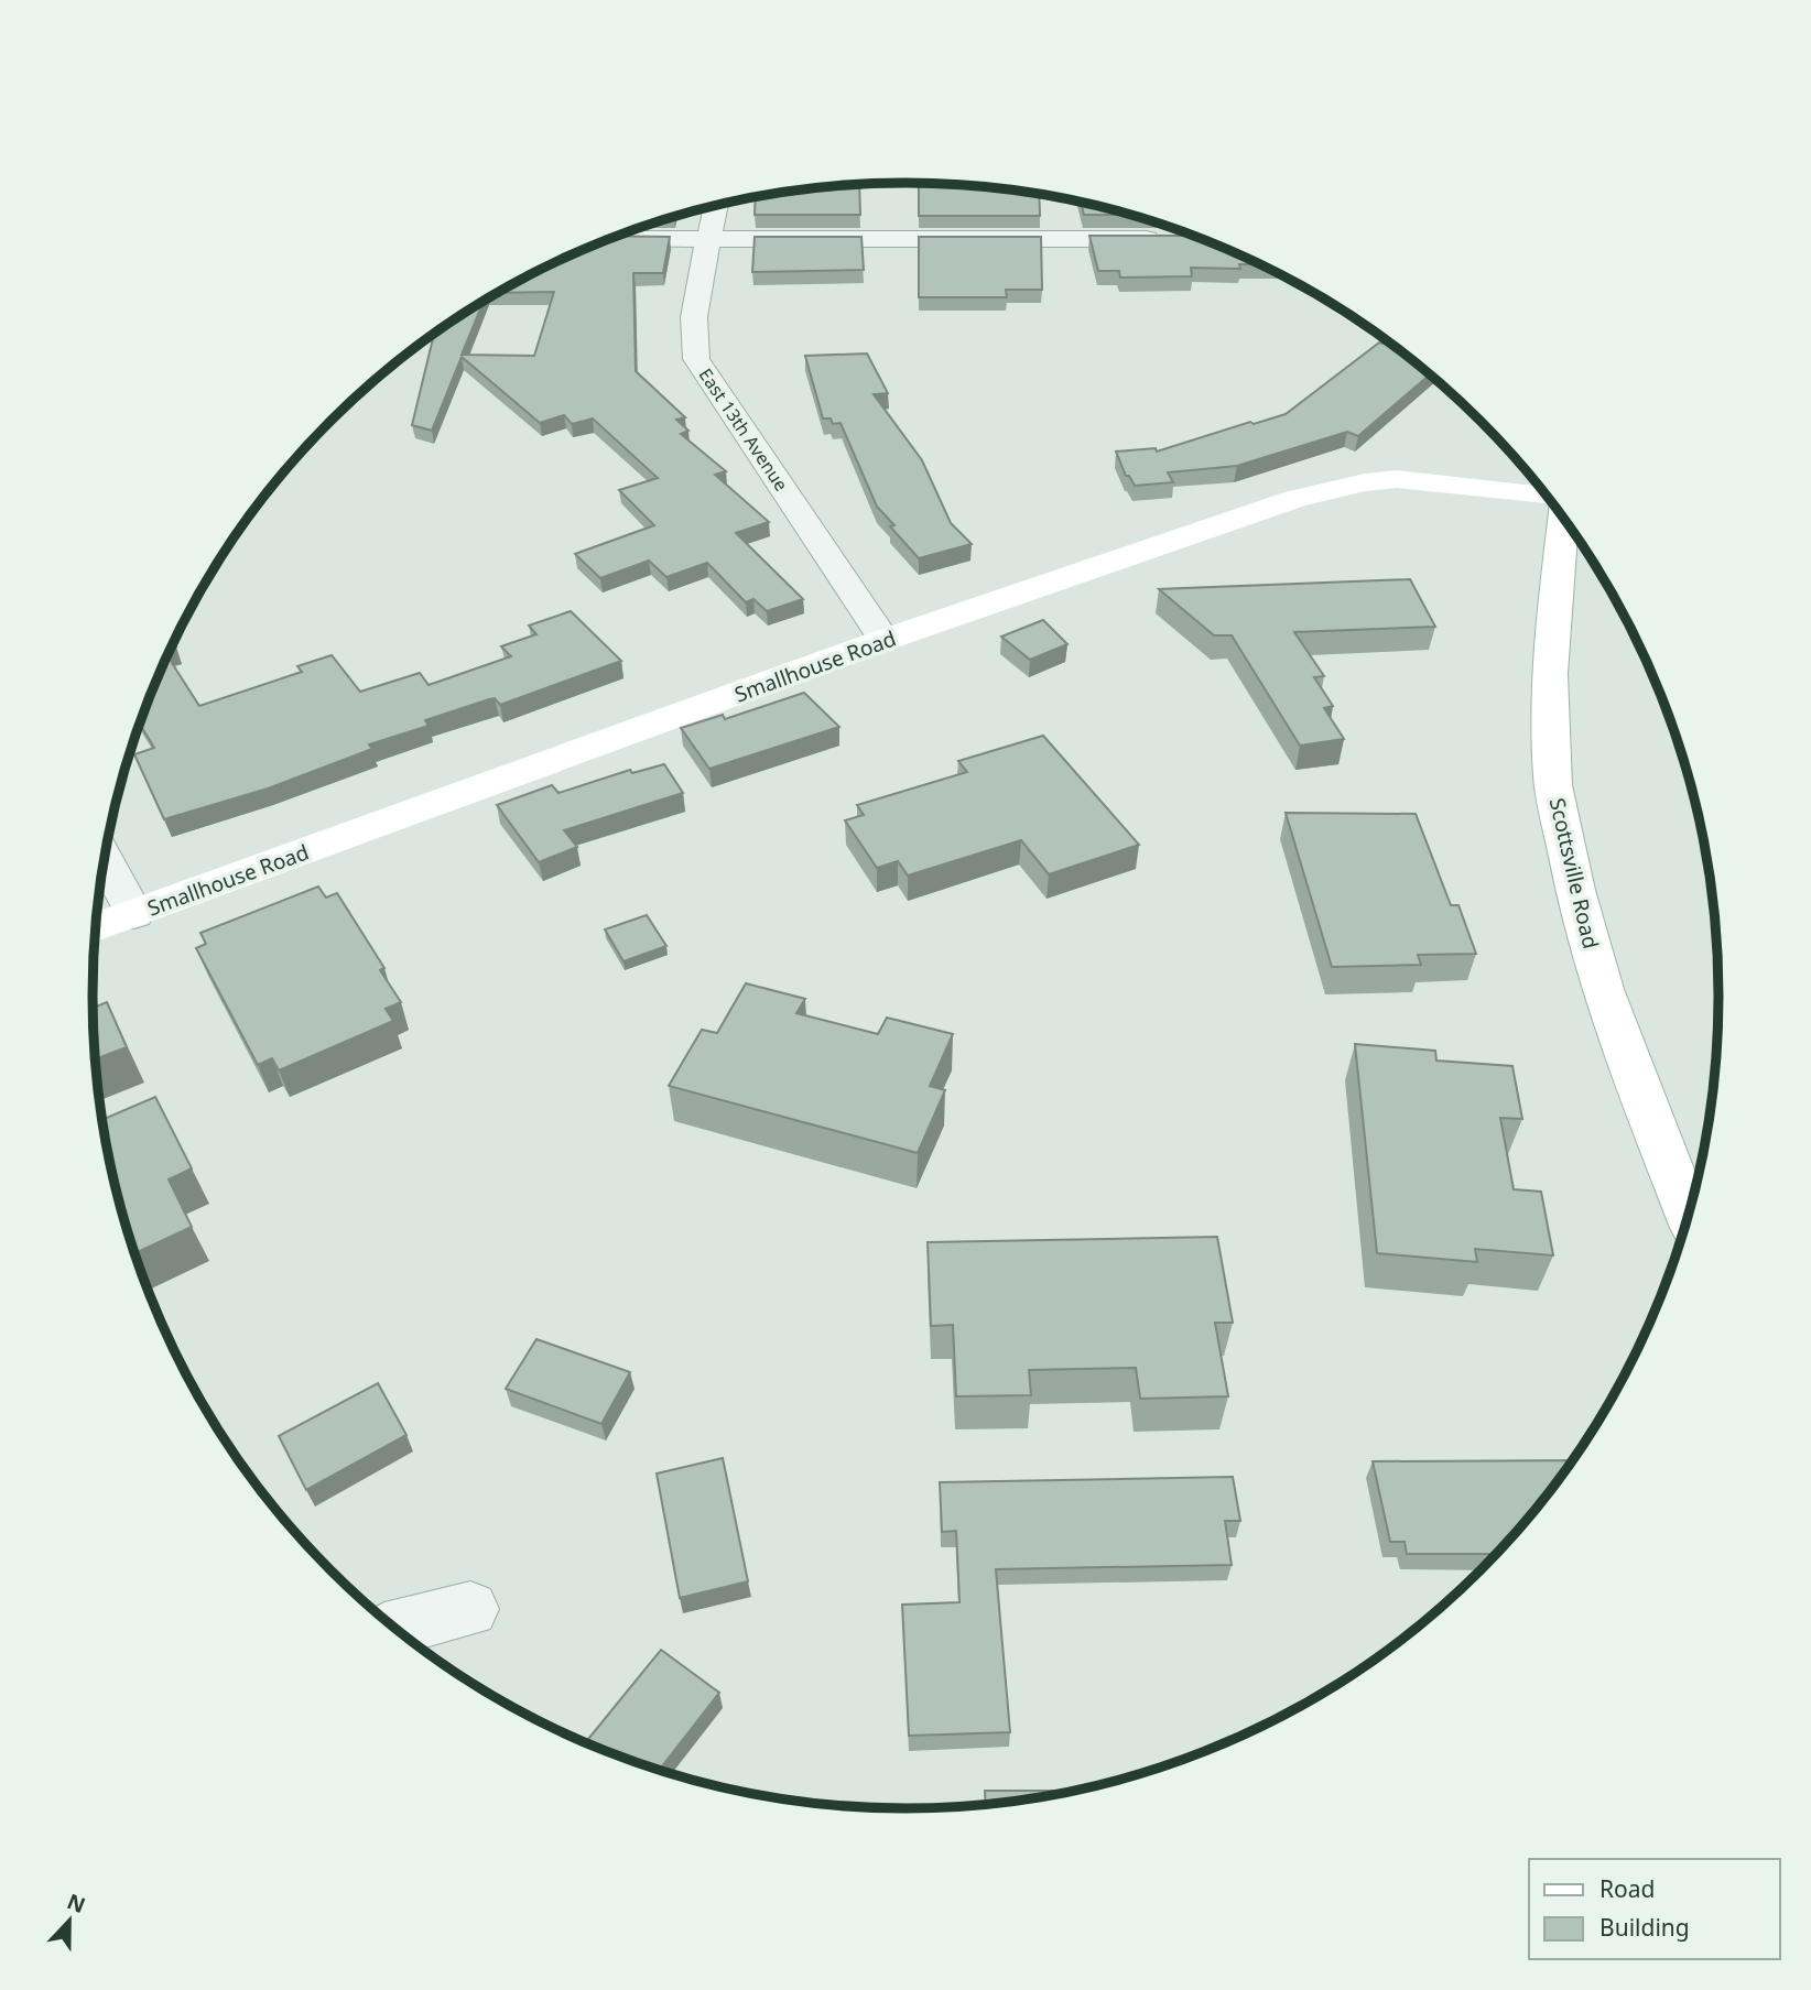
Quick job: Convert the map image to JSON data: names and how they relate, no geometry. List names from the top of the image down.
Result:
{
  "streets": {
    "street": ["East 13th Avenue", "Smallhouse Road", "Scottsville Road"]
  },
  "crossings": [
    ["East 13th Avenue", "Smallhouse Road"]
  ],
  "legend": ["Road", "Building"],
  "north": "top"
}
